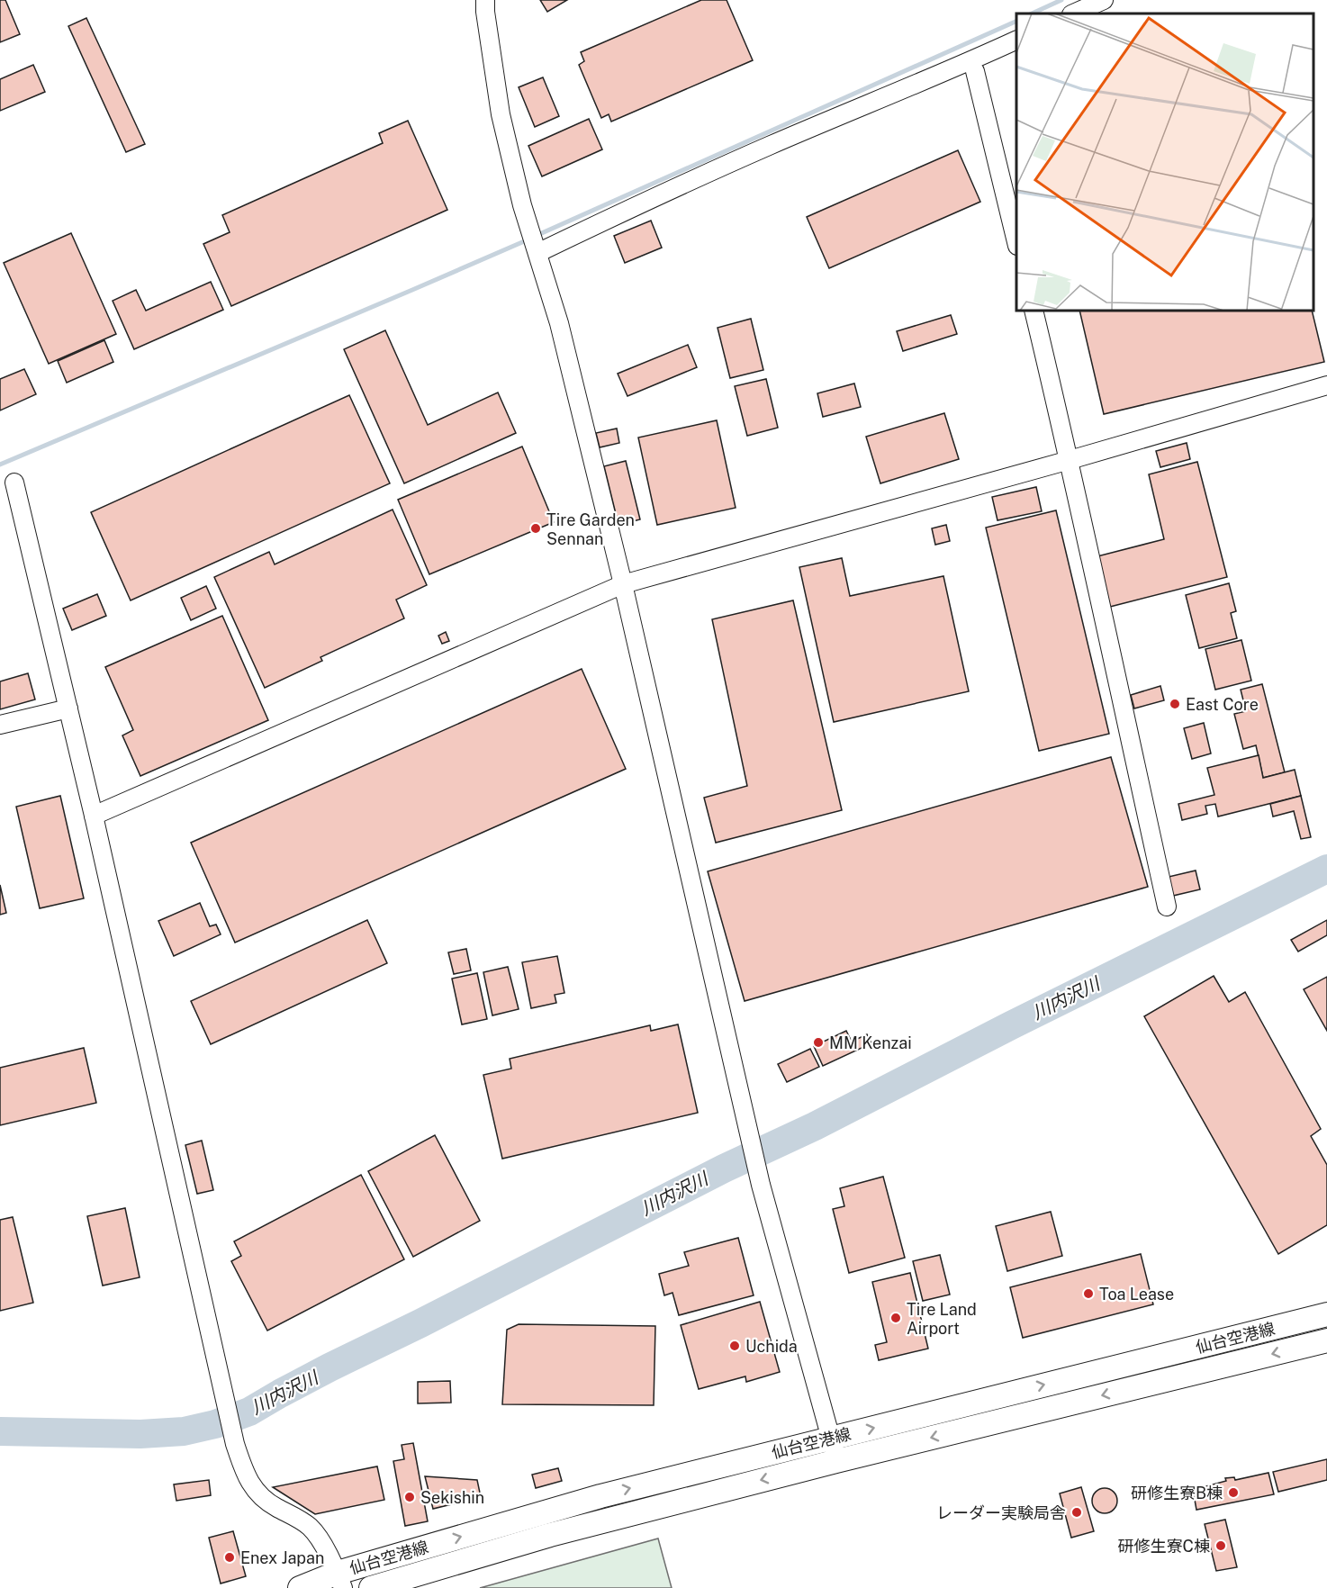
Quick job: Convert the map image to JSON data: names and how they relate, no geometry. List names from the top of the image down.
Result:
{
  "streets": {
    "main road": ["仙台空港線"]
  },
  "water": ["川内沢川"],
  "places": [
    "Tire Garden Sennan",
    "East Core",
    "MM Kenzai",
    "Toa Lease",
    "Tire Land Airport",
    "Uchida",
    "研修生寮B棟",
    "Sekishin",
    "レーダー実験局舎",
    "研修生寮C棟",
    "Enex Japan"
  ]
}
